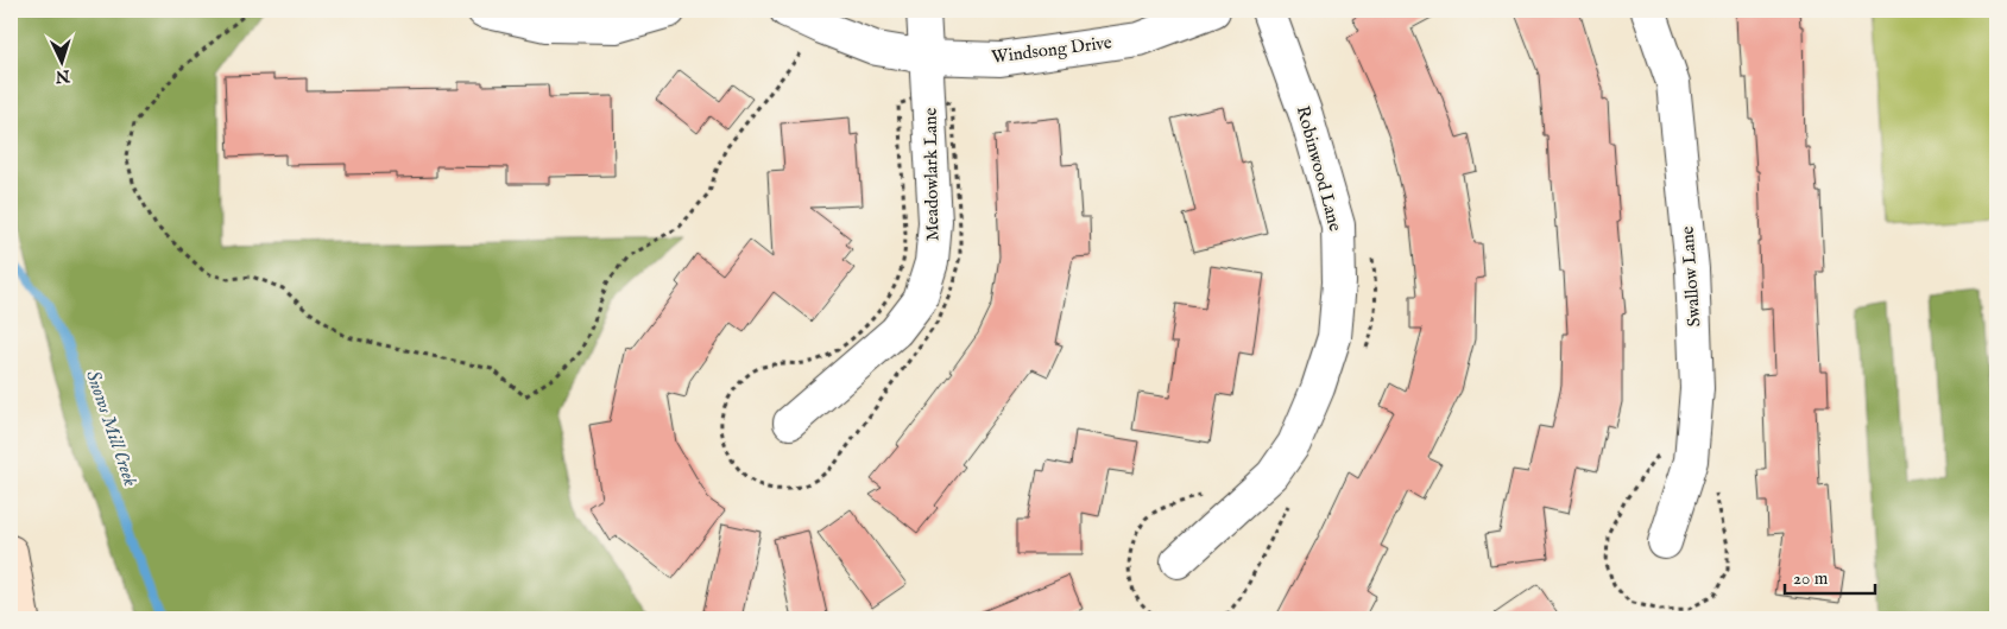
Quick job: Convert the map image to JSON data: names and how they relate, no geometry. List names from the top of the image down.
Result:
{
  "streets": {
    "street": [
      "Windsong Drive",
      "Robinwood Lane",
      "Meadowlark Lane",
      "Swallow Lane"
    ]
  },
  "crossings": [
    ["Windsong Drive", "Meadowlark Lane"]
  ],
  "water": ["Snows Mill Creek"],
  "scale_bar": "20 m",
  "north": "bottom"
}
